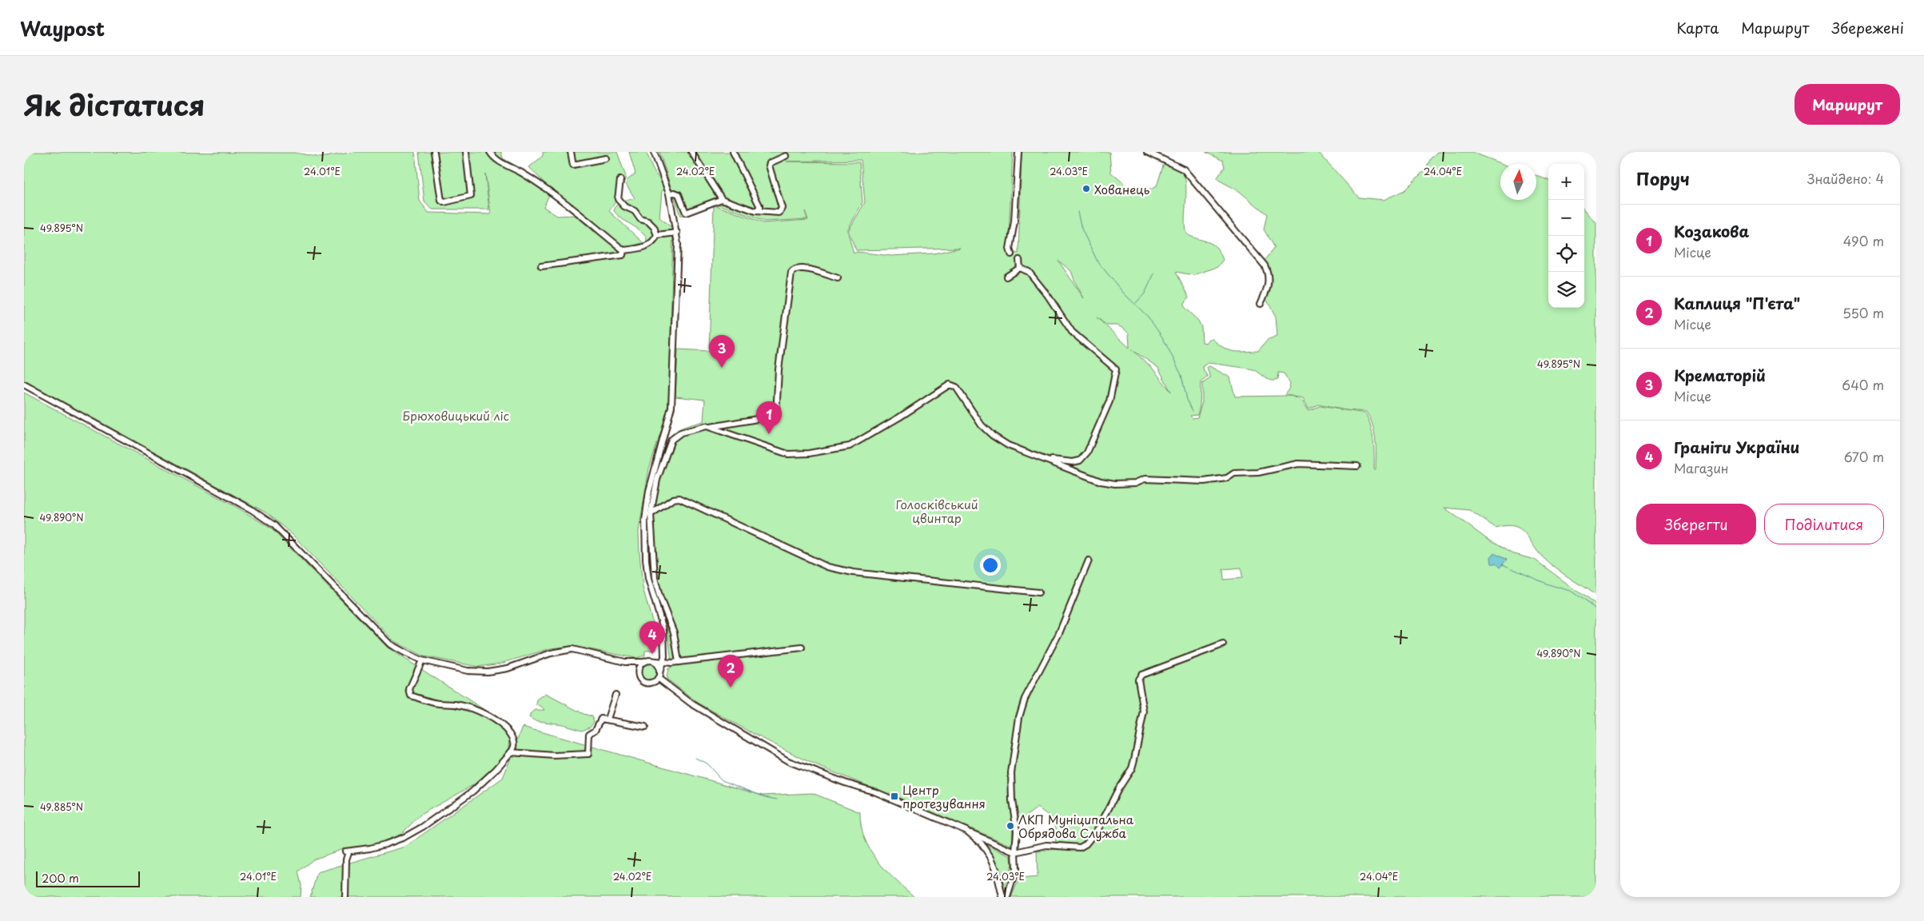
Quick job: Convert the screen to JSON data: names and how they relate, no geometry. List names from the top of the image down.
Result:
{
  "parks": ["Брюховицький ліс", "Голосківський цвинтар"],
  "places": {
    "other": ["Хованець", "ЛКП Муніципальна Обрядова Служба"],
    "transit": ["Центр протезування"]
  },
  "scale_bar": "200 m",
  "north": "top",
  "page": {
    "header": "Waypost",
    "nav": ["Карта", "Маршрут", "Збережені"],
    "title": "Як дістатися",
    "buttons": [
      "Маршрут",
      ["Зберегти", "Поділитися"]
    ],
    "heading": ["Поруч", "Знайдено: 4"],
    "map_buttons": ["+", "−"],
    "list": [
      {
        "mark": "1",
        "name": "Козакова",
        "note": "Місце",
        "value": "490 m"
      },
      {
        "mark": "2",
        "name": "Каплиця \"П'єта\"",
        "note": "Місце",
        "value": "550 m"
      },
      {
        "mark": "3",
        "name": "Крематорій",
        "note": "Місце",
        "value": "640 m"
      },
      {
        "mark": "4",
        "name": "Граніти України",
        "note": "Магазин",
        "value": "670 m"
      }
    ],
    "pins": [
      "3",
      "1",
      "4",
      "2"
    ],
    "scale": "200 m"
  },
  "coordinates": [
    "24.01°E",
    "24.02°E",
    "24.03°E",
    "24.04°E",
    "49.895°N",
    "49.890°N",
    "49.885°N"
  ]
}
